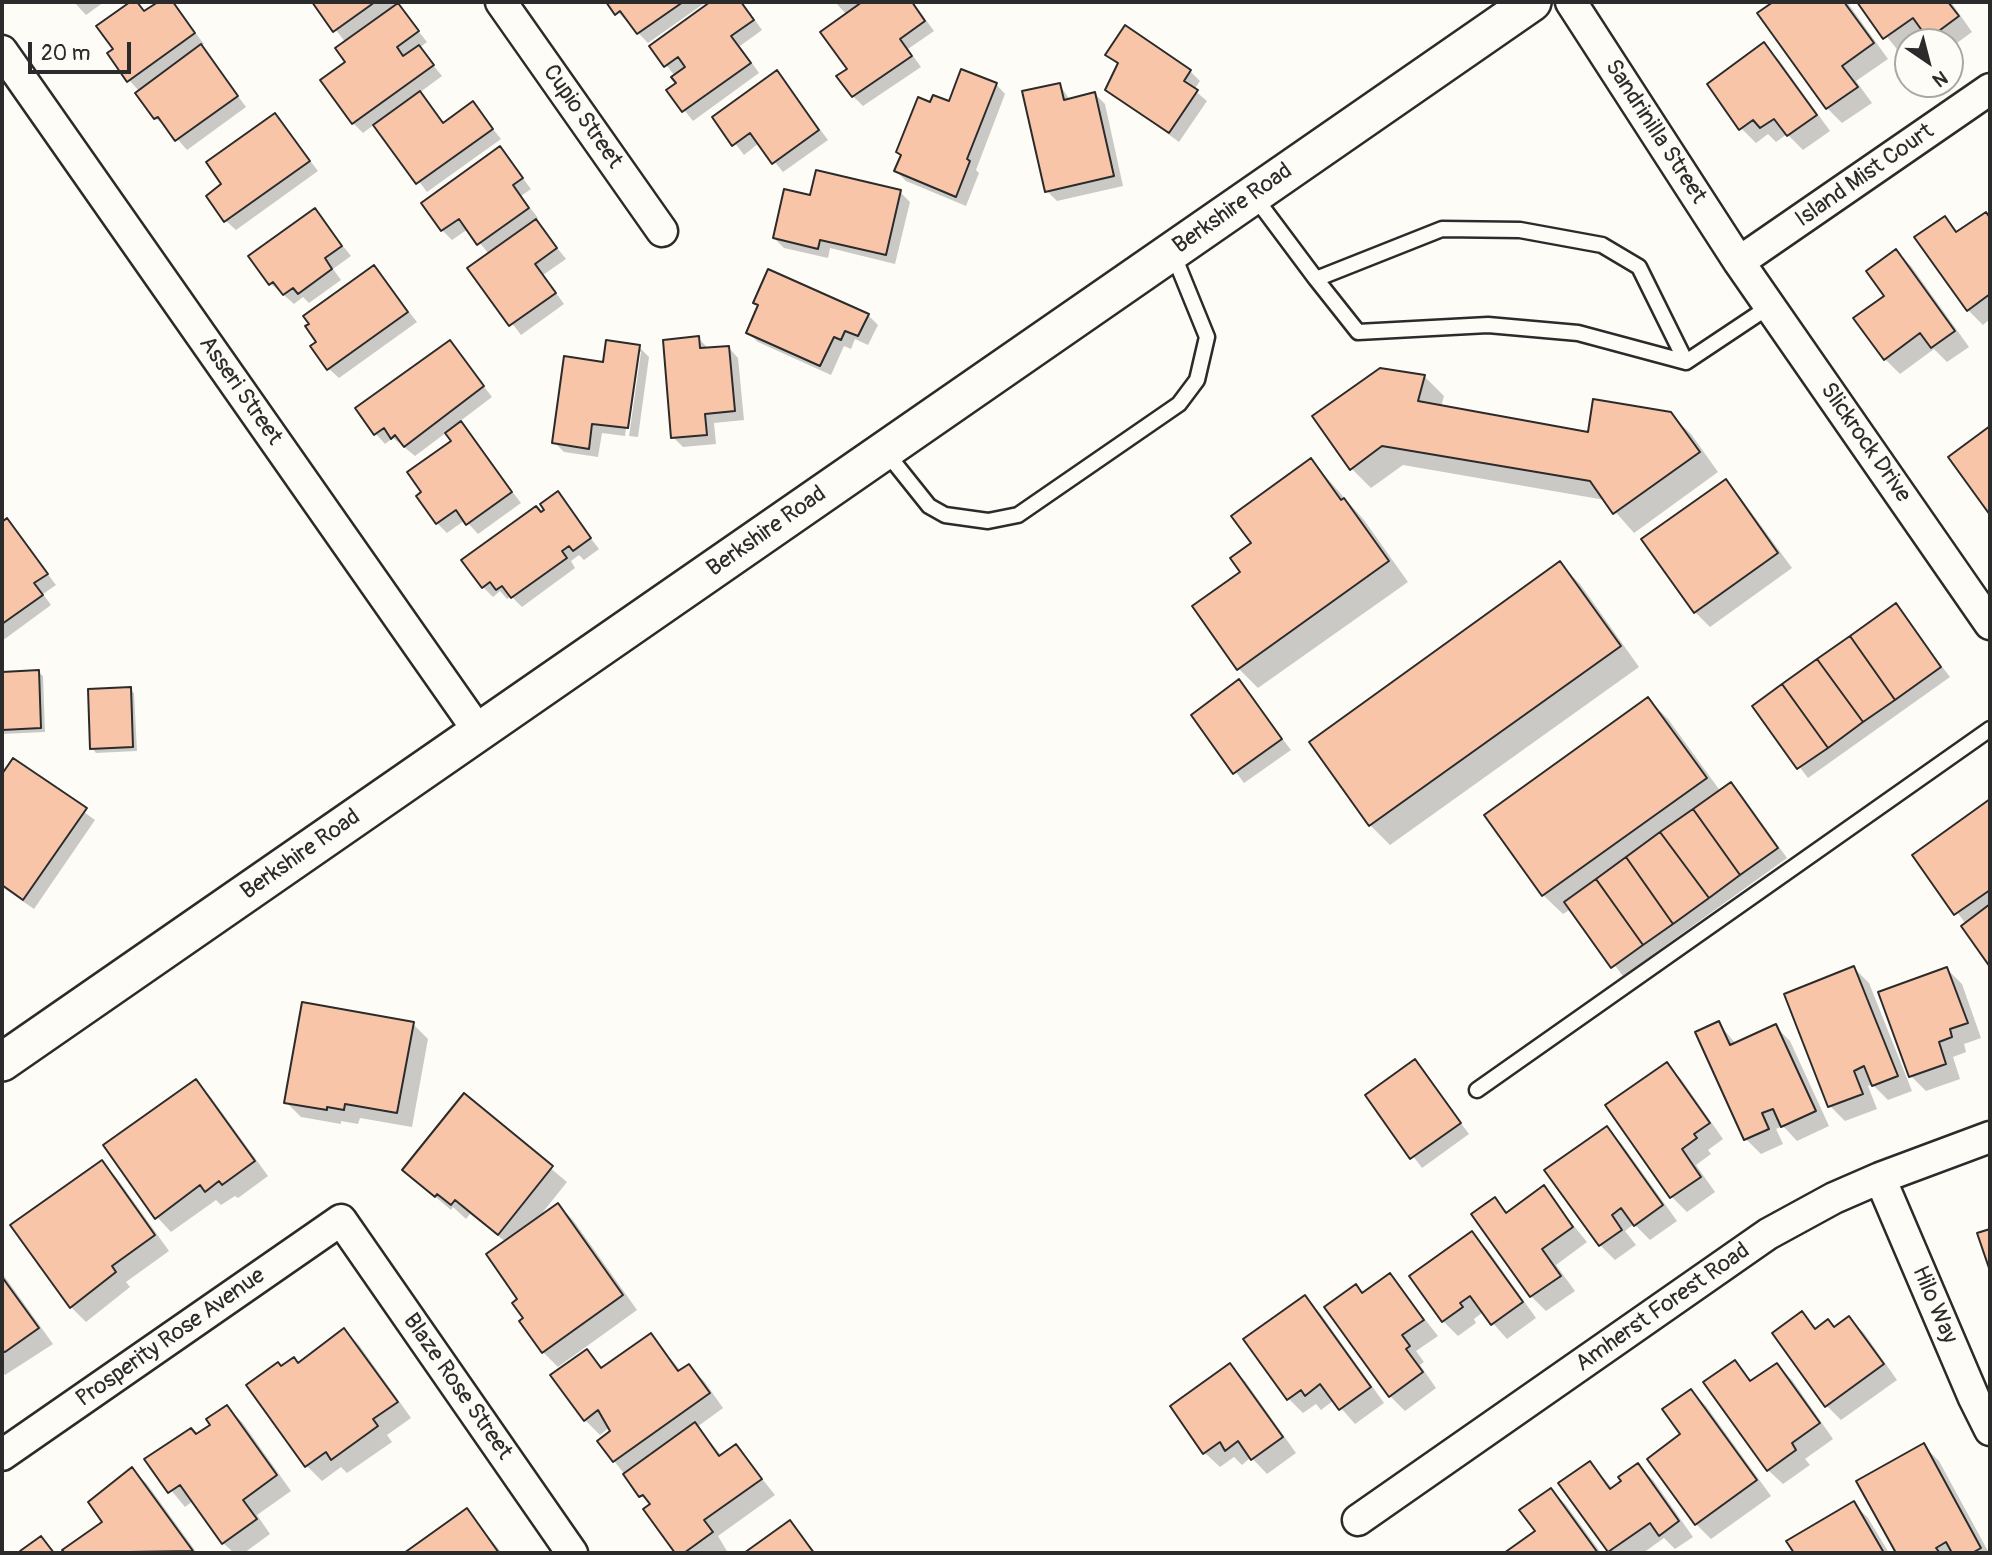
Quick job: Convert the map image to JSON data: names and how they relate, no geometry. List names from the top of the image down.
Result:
{
  "streets": {
    "street": [
      "Cupio Street",
      "Sandrinilla Street",
      "Island Mist Court",
      "Berkshire Road",
      "Asseri Street",
      "Slickrock Drive",
      "Hilo Way",
      "Amherst Forest Road",
      "Prosperity Rose Avenue",
      "Blaze Rose Street"
    ]
  },
  "crossings": [
    ["Sandrinilla Street", "Island Mist Court"],
    ["Sandrinilla Street", "Slickrock Drive"],
    ["Island Mist Court", "Slickrock Drive"],
    ["Berkshire Road", "Asseri Street"],
    ["Hilo Way", "Amherst Forest Road"],
    ["Prosperity Rose Avenue", "Blaze Rose Street"]
  ],
  "scale_bar": "20 m",
  "north": "bottom right"
}
